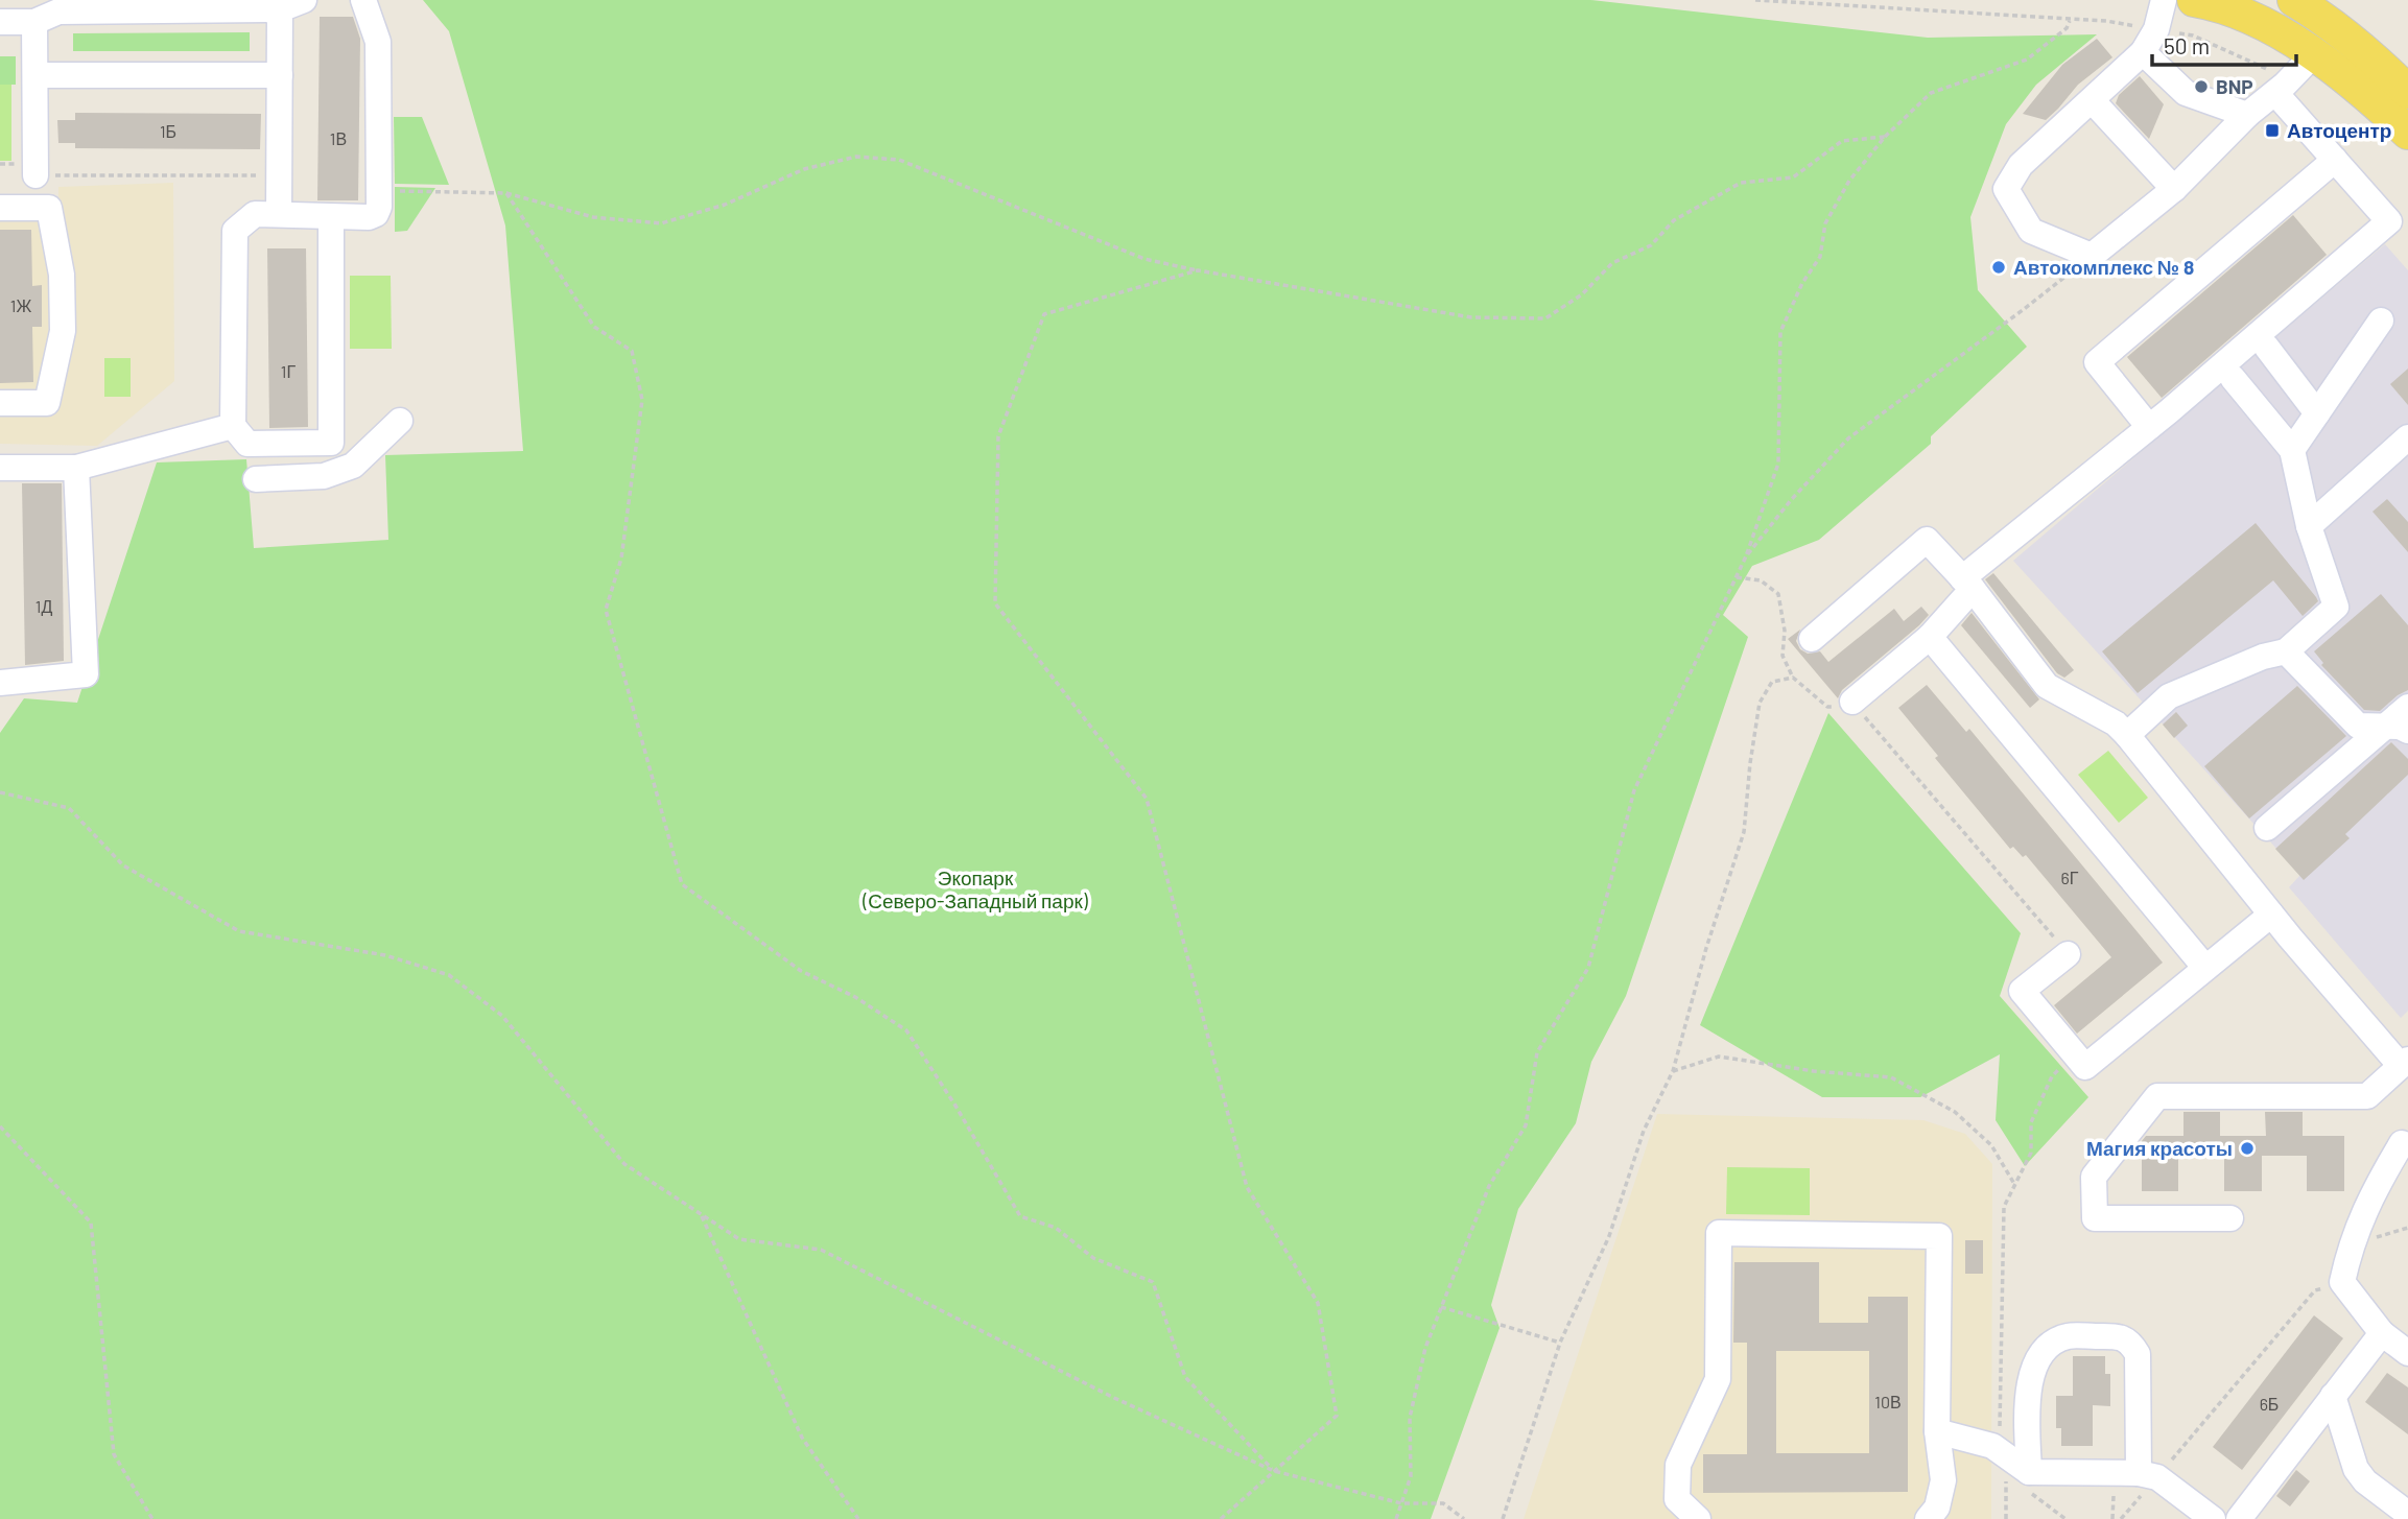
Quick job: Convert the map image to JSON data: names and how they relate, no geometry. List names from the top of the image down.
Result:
{
  "parks": ["Экопарк (Северо-Западный парк)"],
  "places": {
    "other": ["BNP", "Автокомплекс № 8", "Магия красоты"],
    "transit": ["Автоцентр"]
  },
  "house_numbers": [
    "1Б",
    "1В",
    "1Ж",
    "1Г",
    "1Д",
    "6Г",
    "10В",
    "6Б"
  ],
  "scale_bar": "50 m"
}
